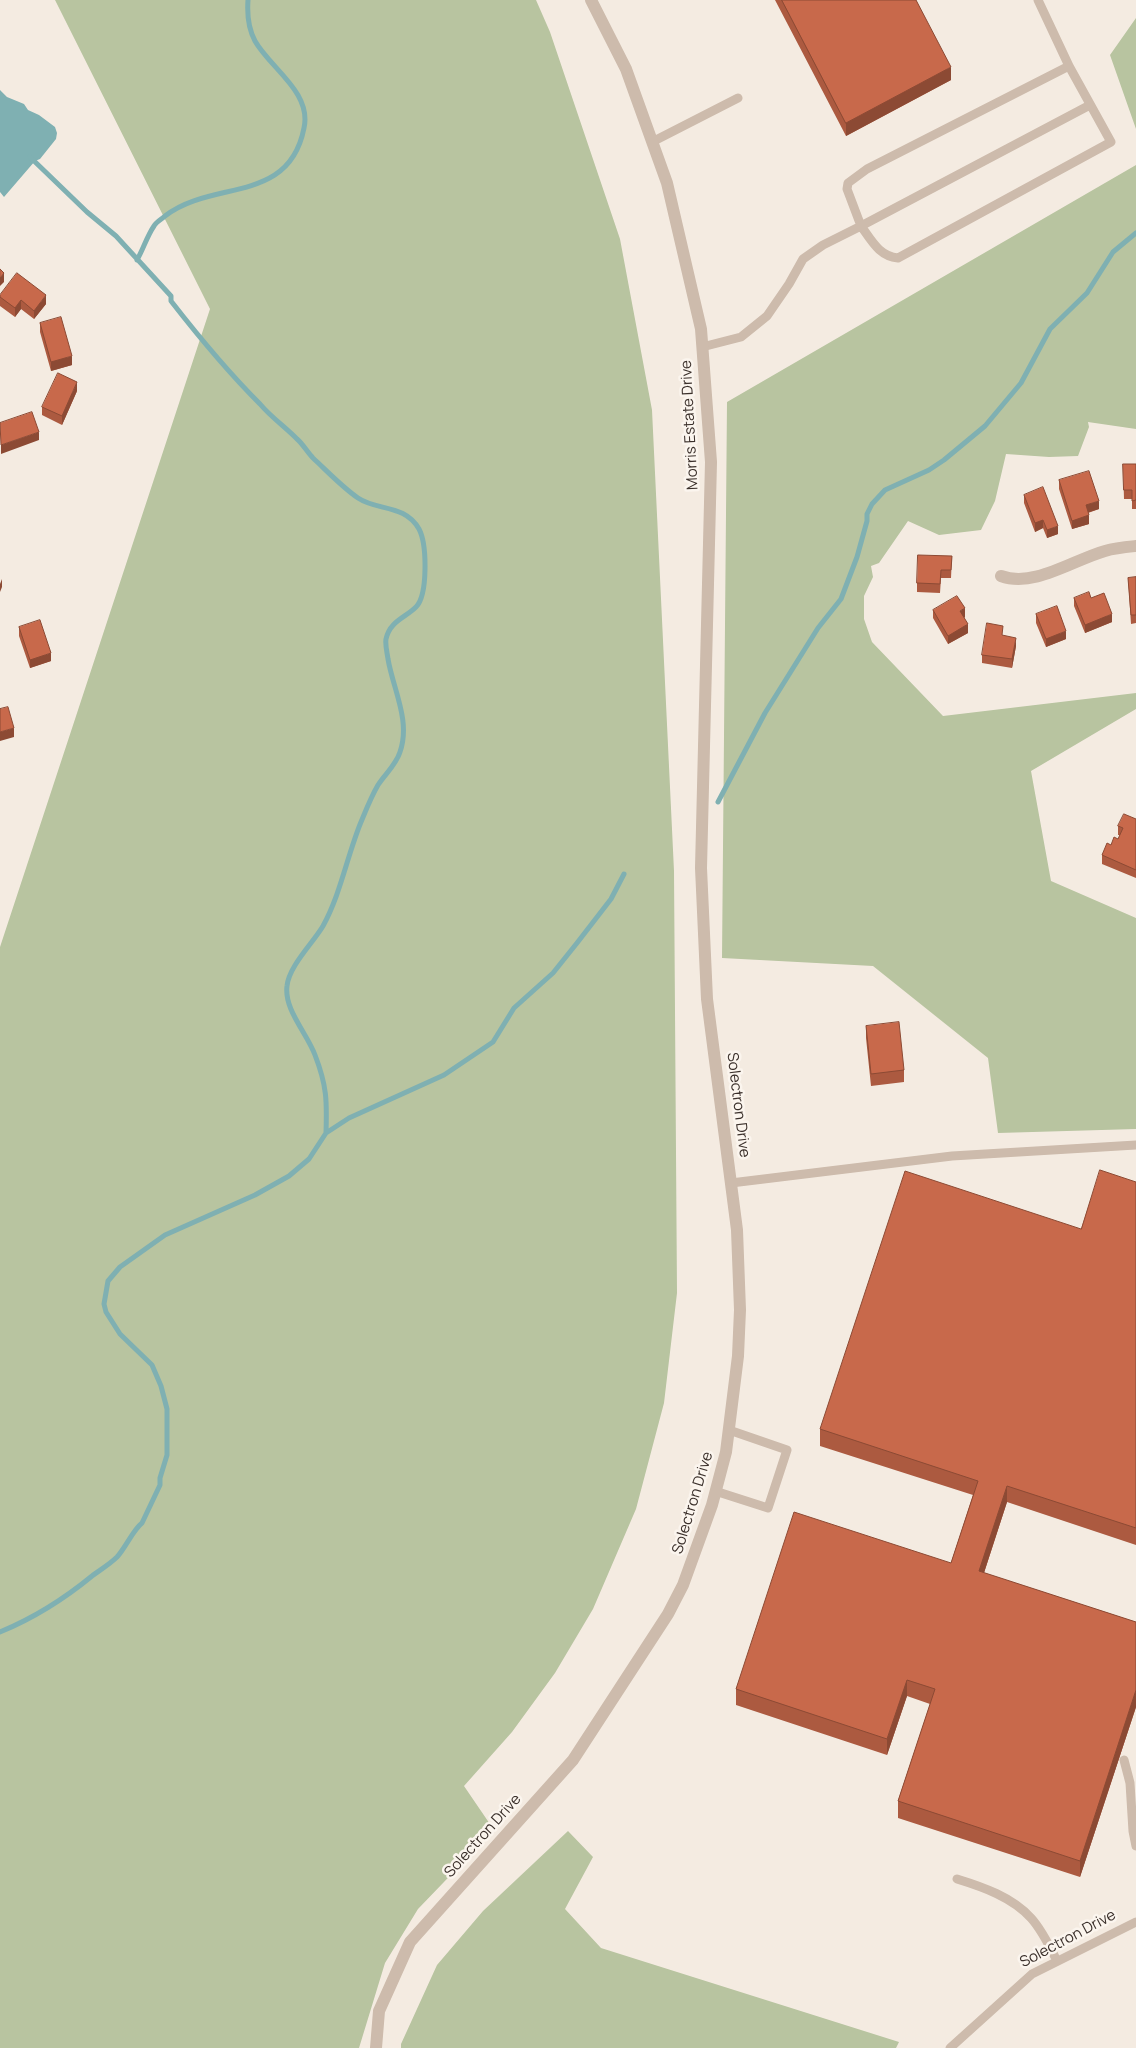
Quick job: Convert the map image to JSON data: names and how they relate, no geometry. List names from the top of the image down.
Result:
{
  "streets": {
    "street": ["Morris Estate Drive", "Solectron Drive"]
  },
  "crossings": [
    ["Morris Estate Drive", "Solectron Drive"]
  ]
}
